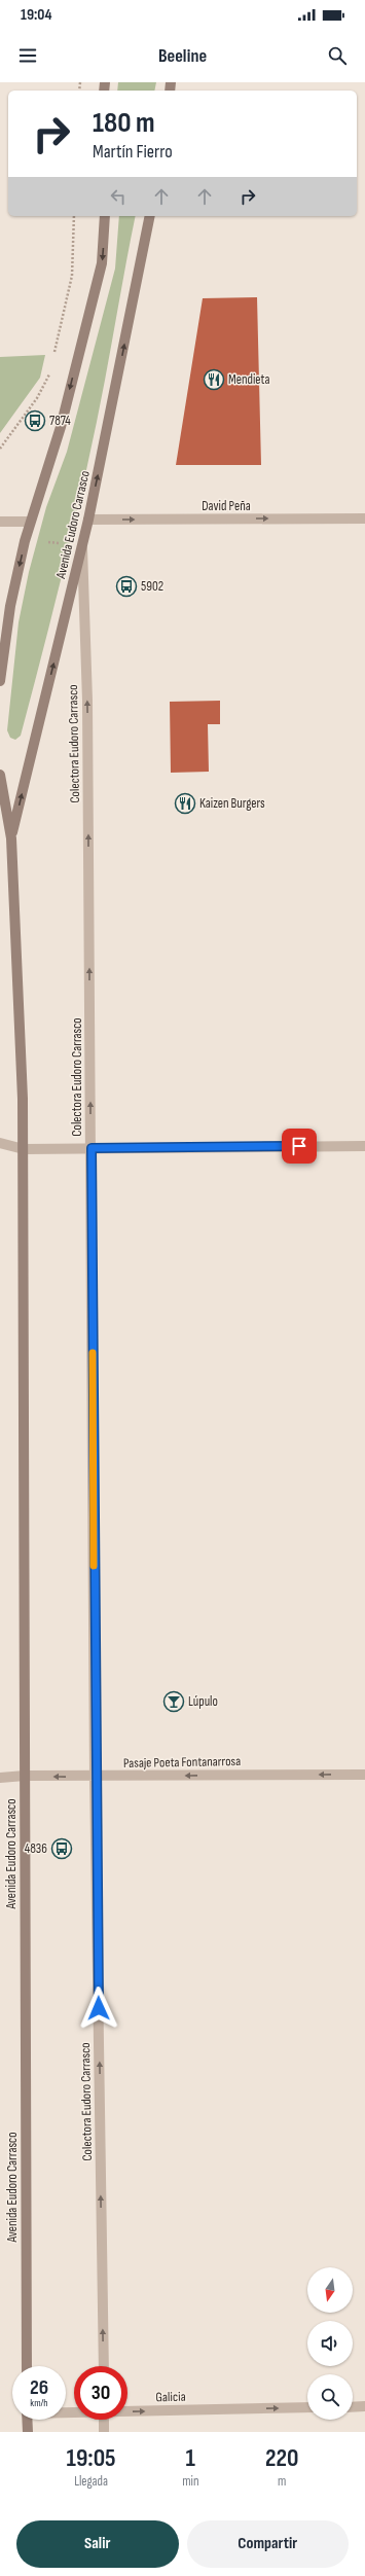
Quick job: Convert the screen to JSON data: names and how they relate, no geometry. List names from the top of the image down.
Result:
{
  "streets": {
    "main road": ["Avenida Eudoro Carrasco"],
    "street": [
      "David Peña",
      "Colectora Eudoro Carrasco",
      "Pasaje Poeta Fontanarrosa",
      "Galicia"
    ]
  },
  "crossings": [
    ["David Peña", "Avenida Eudoro Carrasco"],
    ["Avenida Eudoro Carrasco", "Colectora Eudoro Carrasco"],
    ["Avenida Eudoro Carrasco", "Pasaje Poeta Fontanarrosa"],
    ["Colectora Eudoro Carrasco", "Pasaje Poeta Fontanarrosa"]
  ],
  "one_way": [
    "David Peña",
    "Colectora Eudoro Carrasco",
    "Pasaje Poeta Fontanarrosa",
    "Galicia"
  ],
  "places": {
    "restaurant": ["Mendieta", "Kaizen Burgers"],
    "bus stop": ["7874", "5902", "4836"],
    "bar": ["Lúpulo"]
  },
  "north": "bottom",
  "page": {
    "status": "19:04",
    "header": "Beeline",
    "turn": ["180 m", "Martín Fierro"],
    "speed": "26 km/h",
    "limit": "30",
    "eta": [
      "19:05",
      "Llegada",
      "1",
      "min",
      "220",
      "m"
    ],
    "buttons": ["Salir", "Compartir"]
  }
}
